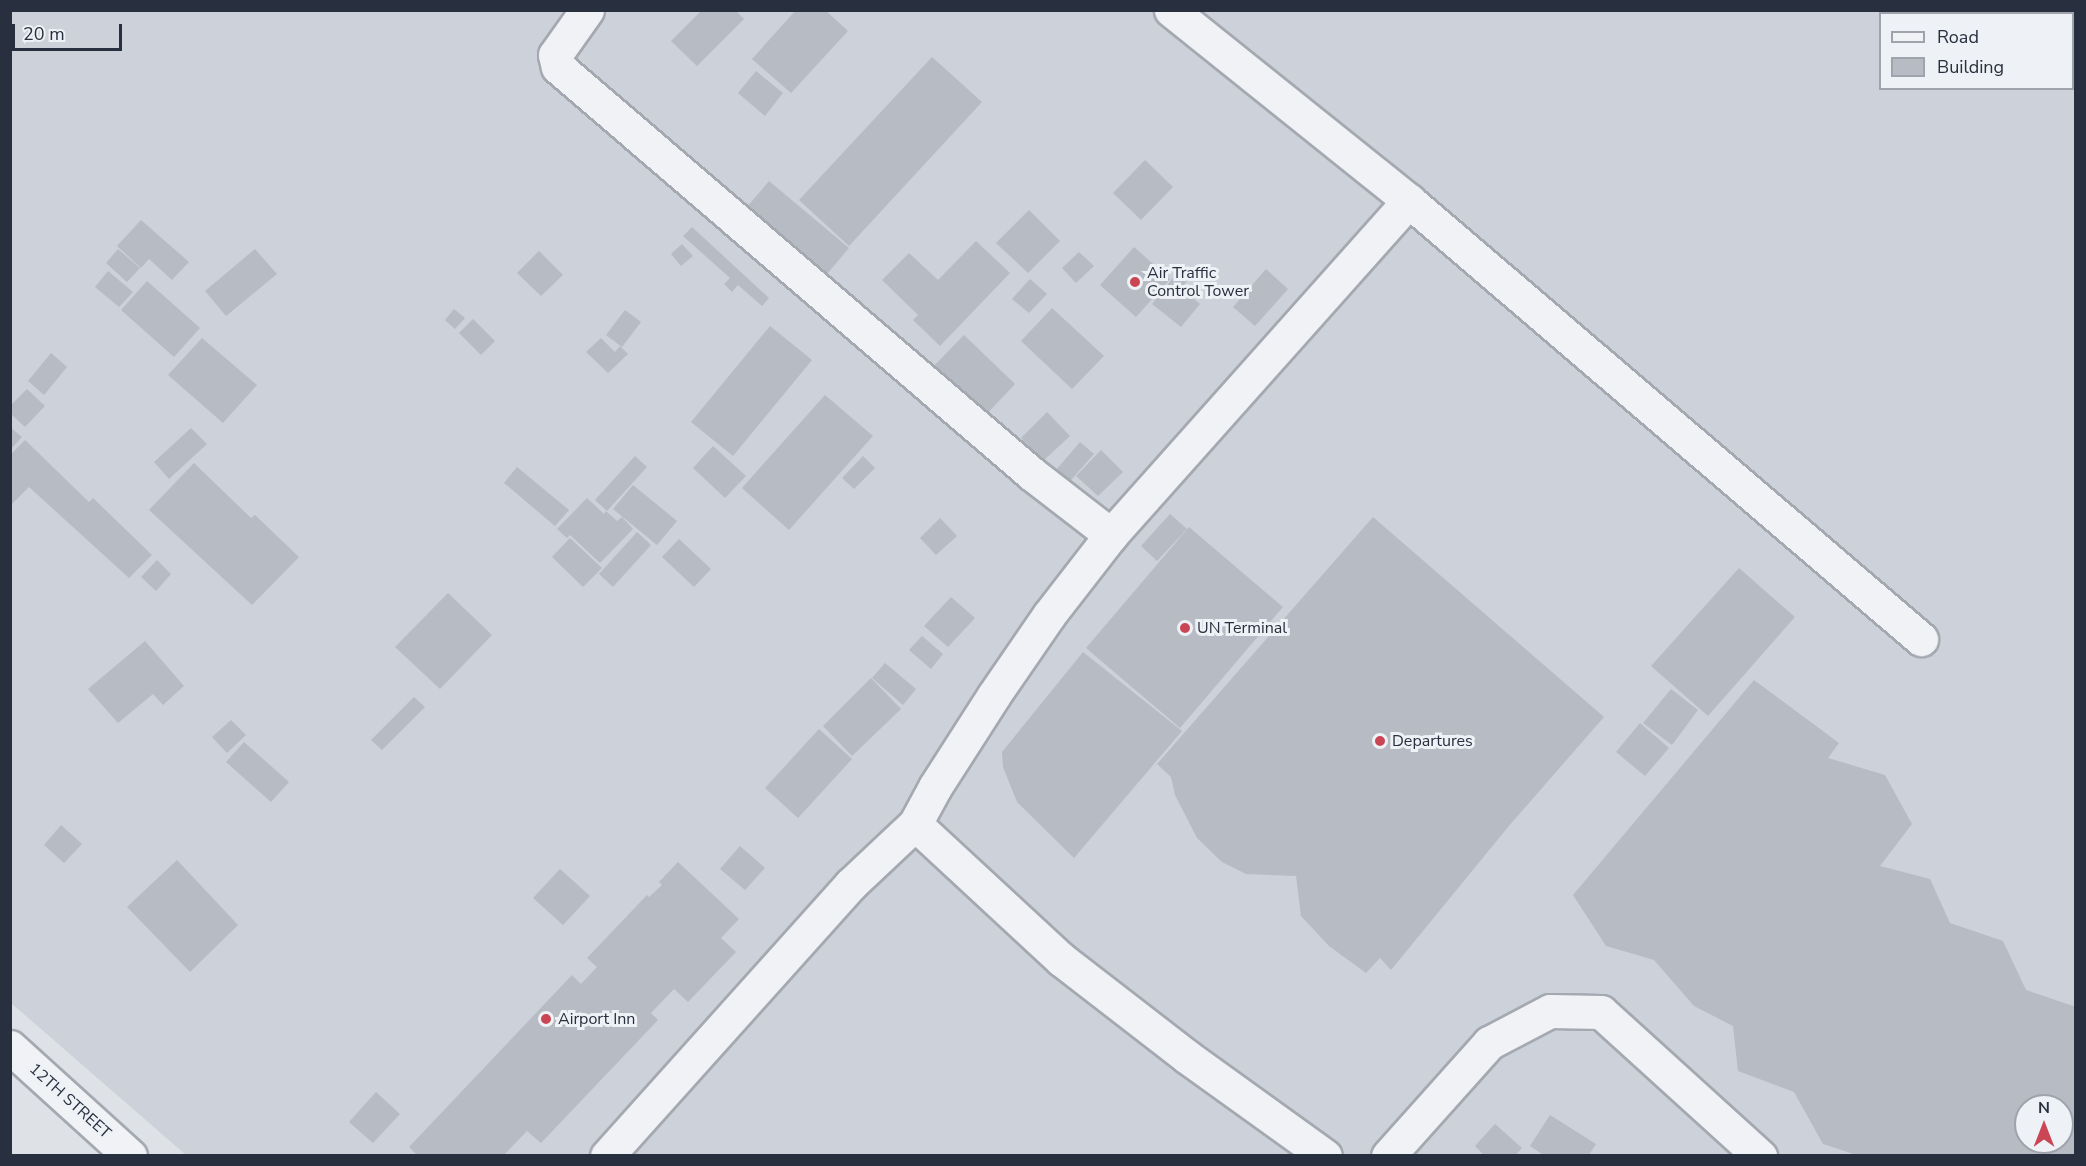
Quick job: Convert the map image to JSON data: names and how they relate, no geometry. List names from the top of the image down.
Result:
{
  "streets": {
    "street": ["12TH STREET"]
  },
  "places": [
    "Air Traffic Control Tower",
    "UN Terminal",
    "Departures",
    "Airport Inn"
  ],
  "legend": ["Road", "Building"],
  "scale_bar": "20 m",
  "north": "top"
}
